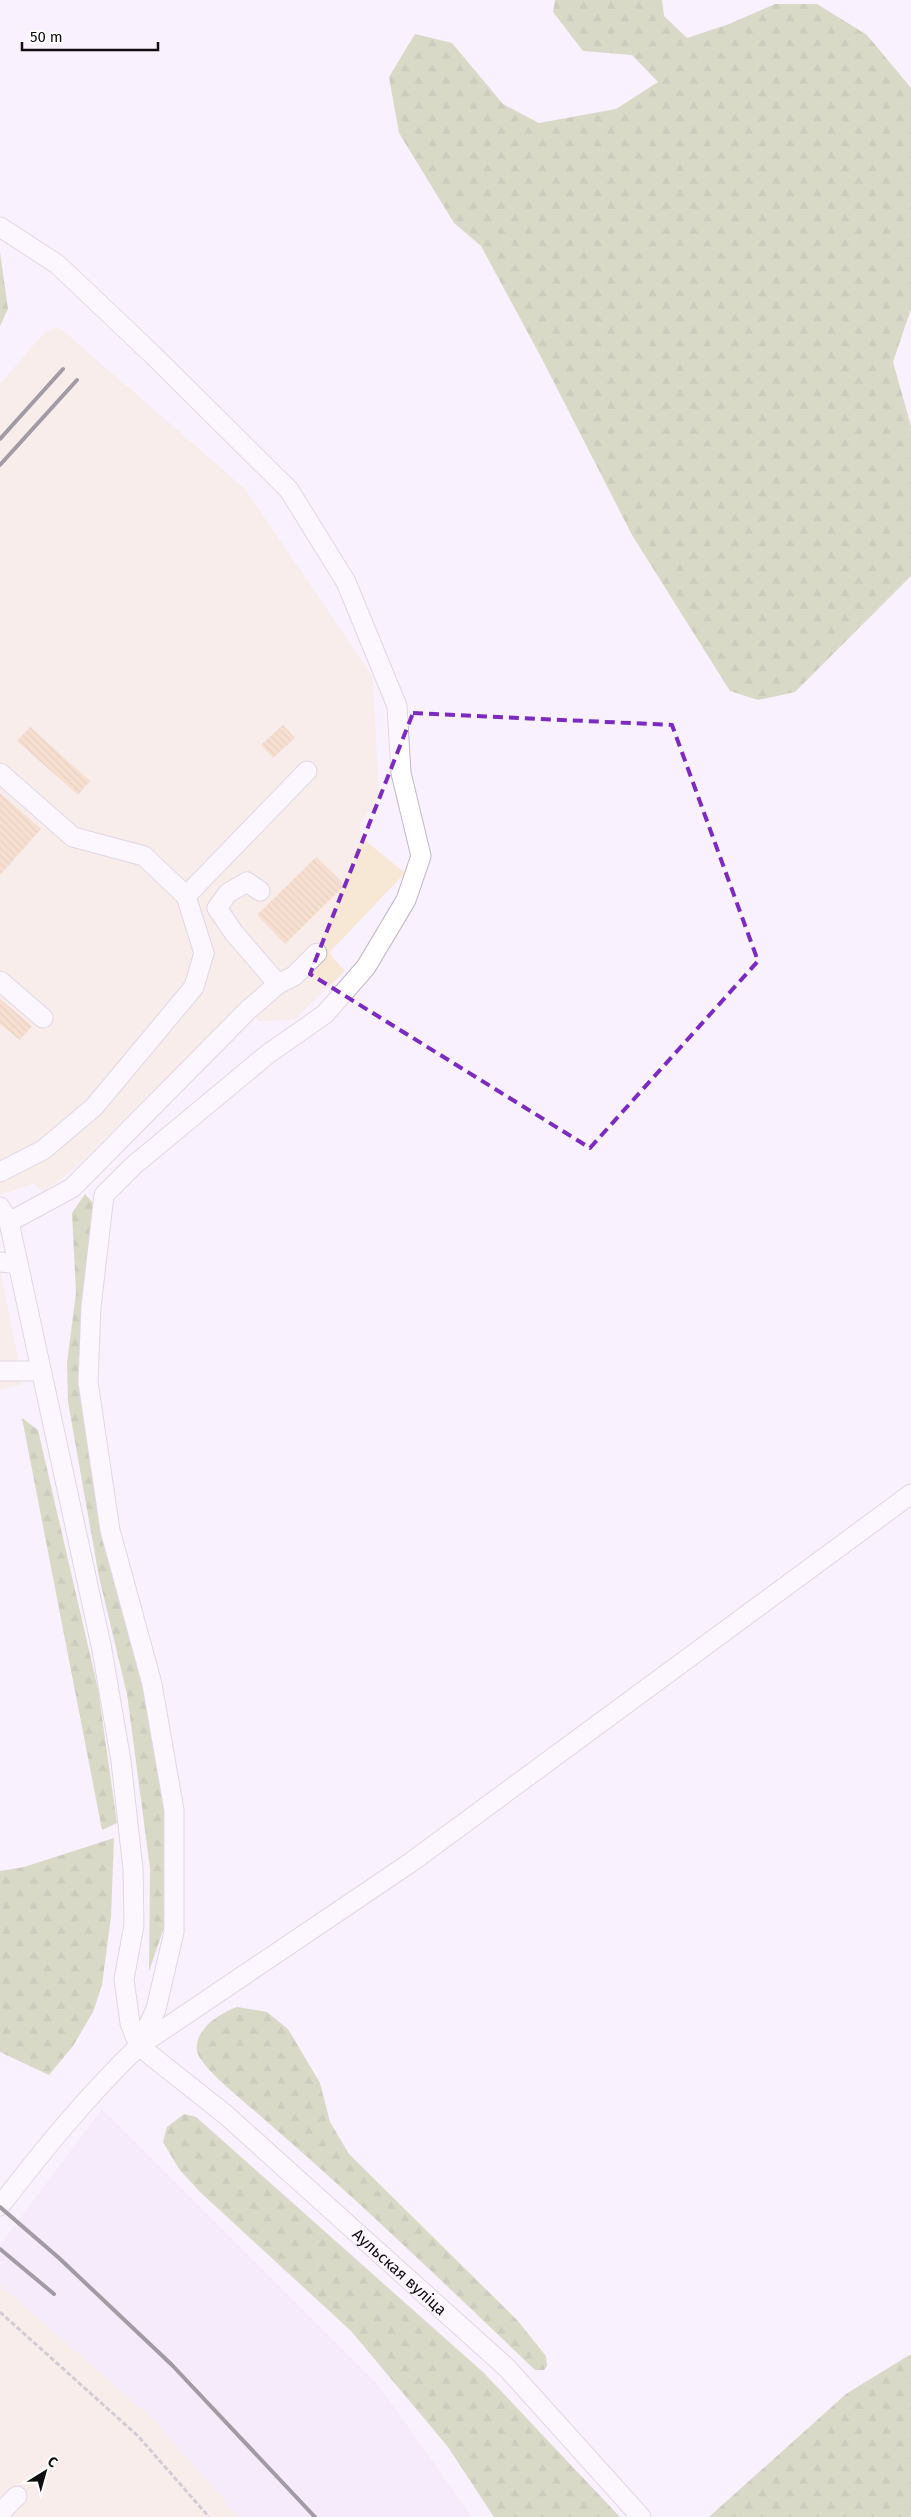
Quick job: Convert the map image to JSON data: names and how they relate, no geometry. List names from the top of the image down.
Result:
{
  "streets": {
    "street": ["Аульская вуліца"]
  },
  "scale_bar": "50 m",
  "north": "top right"
}
